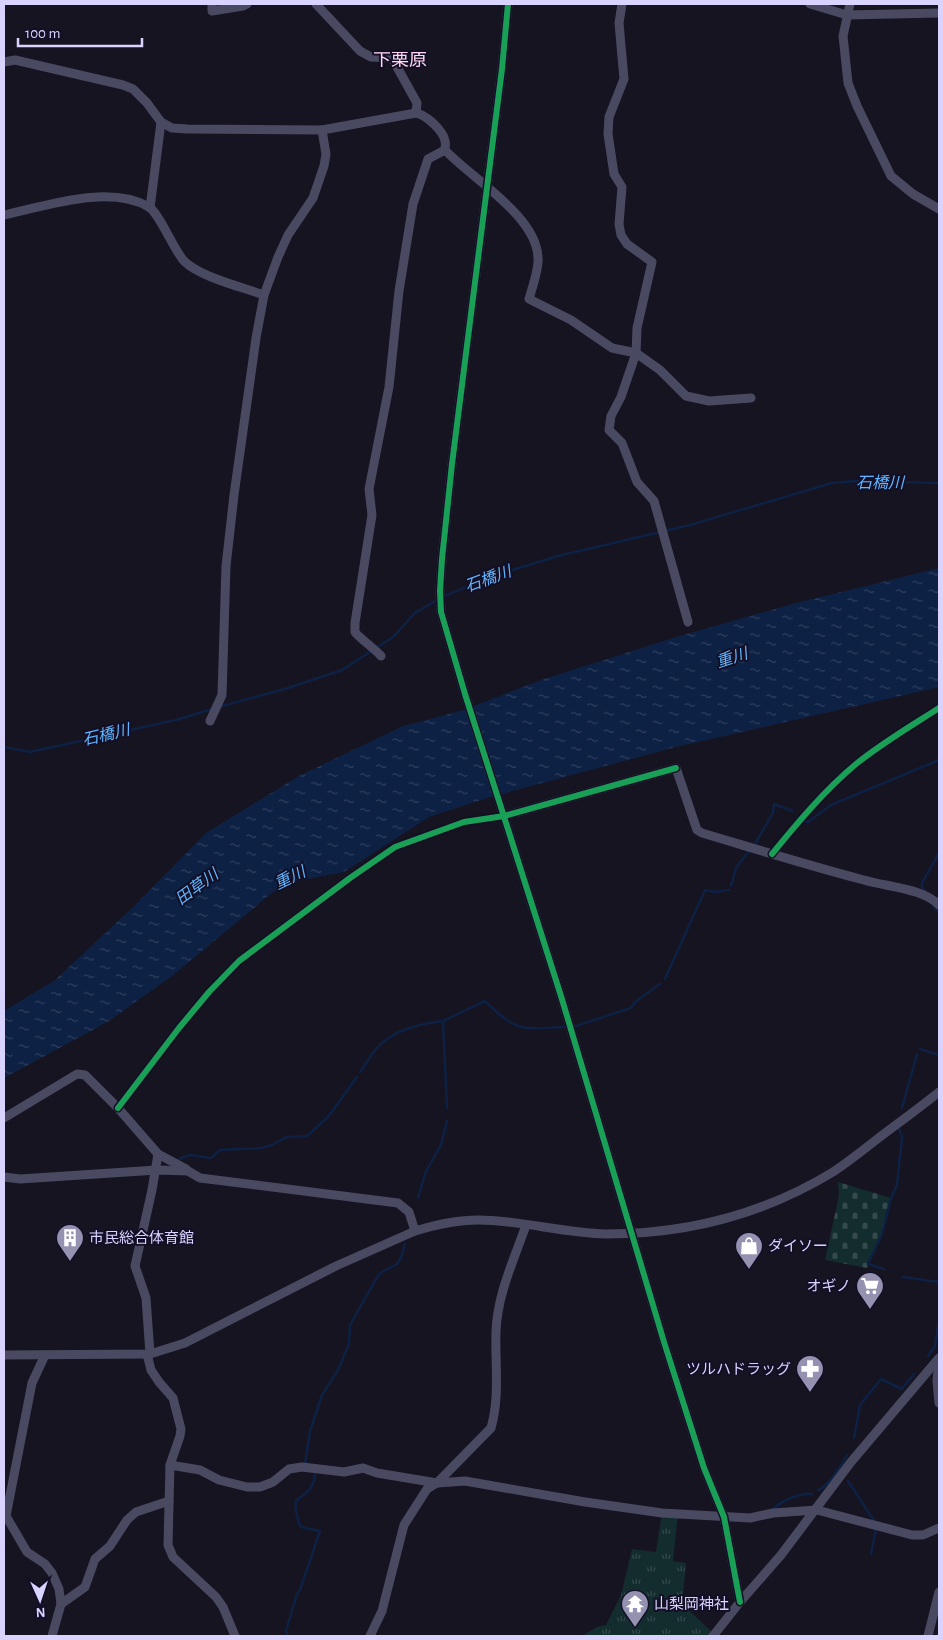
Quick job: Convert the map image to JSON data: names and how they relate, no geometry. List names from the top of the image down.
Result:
{
  "districts": ["下栗原"],
  "water": ["石橋川", "重川", "田草川"],
  "places": {
    "building": ["市民総合体育館"],
    "shop": ["ダイソー"],
    "supermarket": ["オギノ"],
    "pharmacy": ["ツルハドラッグ"],
    "temple": ["山梨岡神社"]
  },
  "scale_bar": "100 m",
  "north": "bottom"
}
